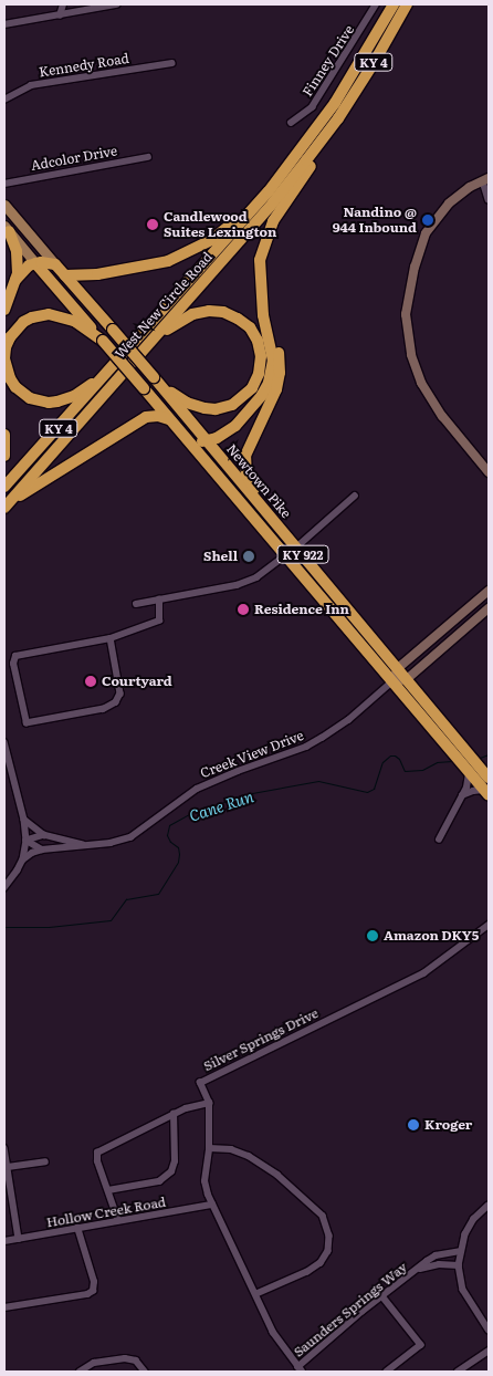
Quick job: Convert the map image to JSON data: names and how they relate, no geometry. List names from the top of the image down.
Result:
{
  "streets": {
    "highway": [
      "KY 4",
      "West New Circle Road",
      "Newtown Pike",
      "KY 922"
    ],
    "street": [
      "Finney Drive",
      "Kennedy Road",
      "Adcolor Drive",
      "Creek View Drive",
      "Silver Springs Drive",
      "Hollow Creek Road",
      "Saunders Springs Way"
    ]
  },
  "crossings": [
    ["Newtown Pike", "Creek View Drive"],
    ["Silver Springs Drive", "Hollow Creek Road"],
    ["Silver Springs Drive", "Saunders Springs Way"]
  ],
  "water": ["Cane Run"],
  "places": [
    "Nandino @ 944 Inbound",
    "Candlewood Suites Lexington",
    "Shell",
    "Residence Inn",
    "Courtyard",
    "Amazon DKY5",
    "Kroger"
  ]
}
